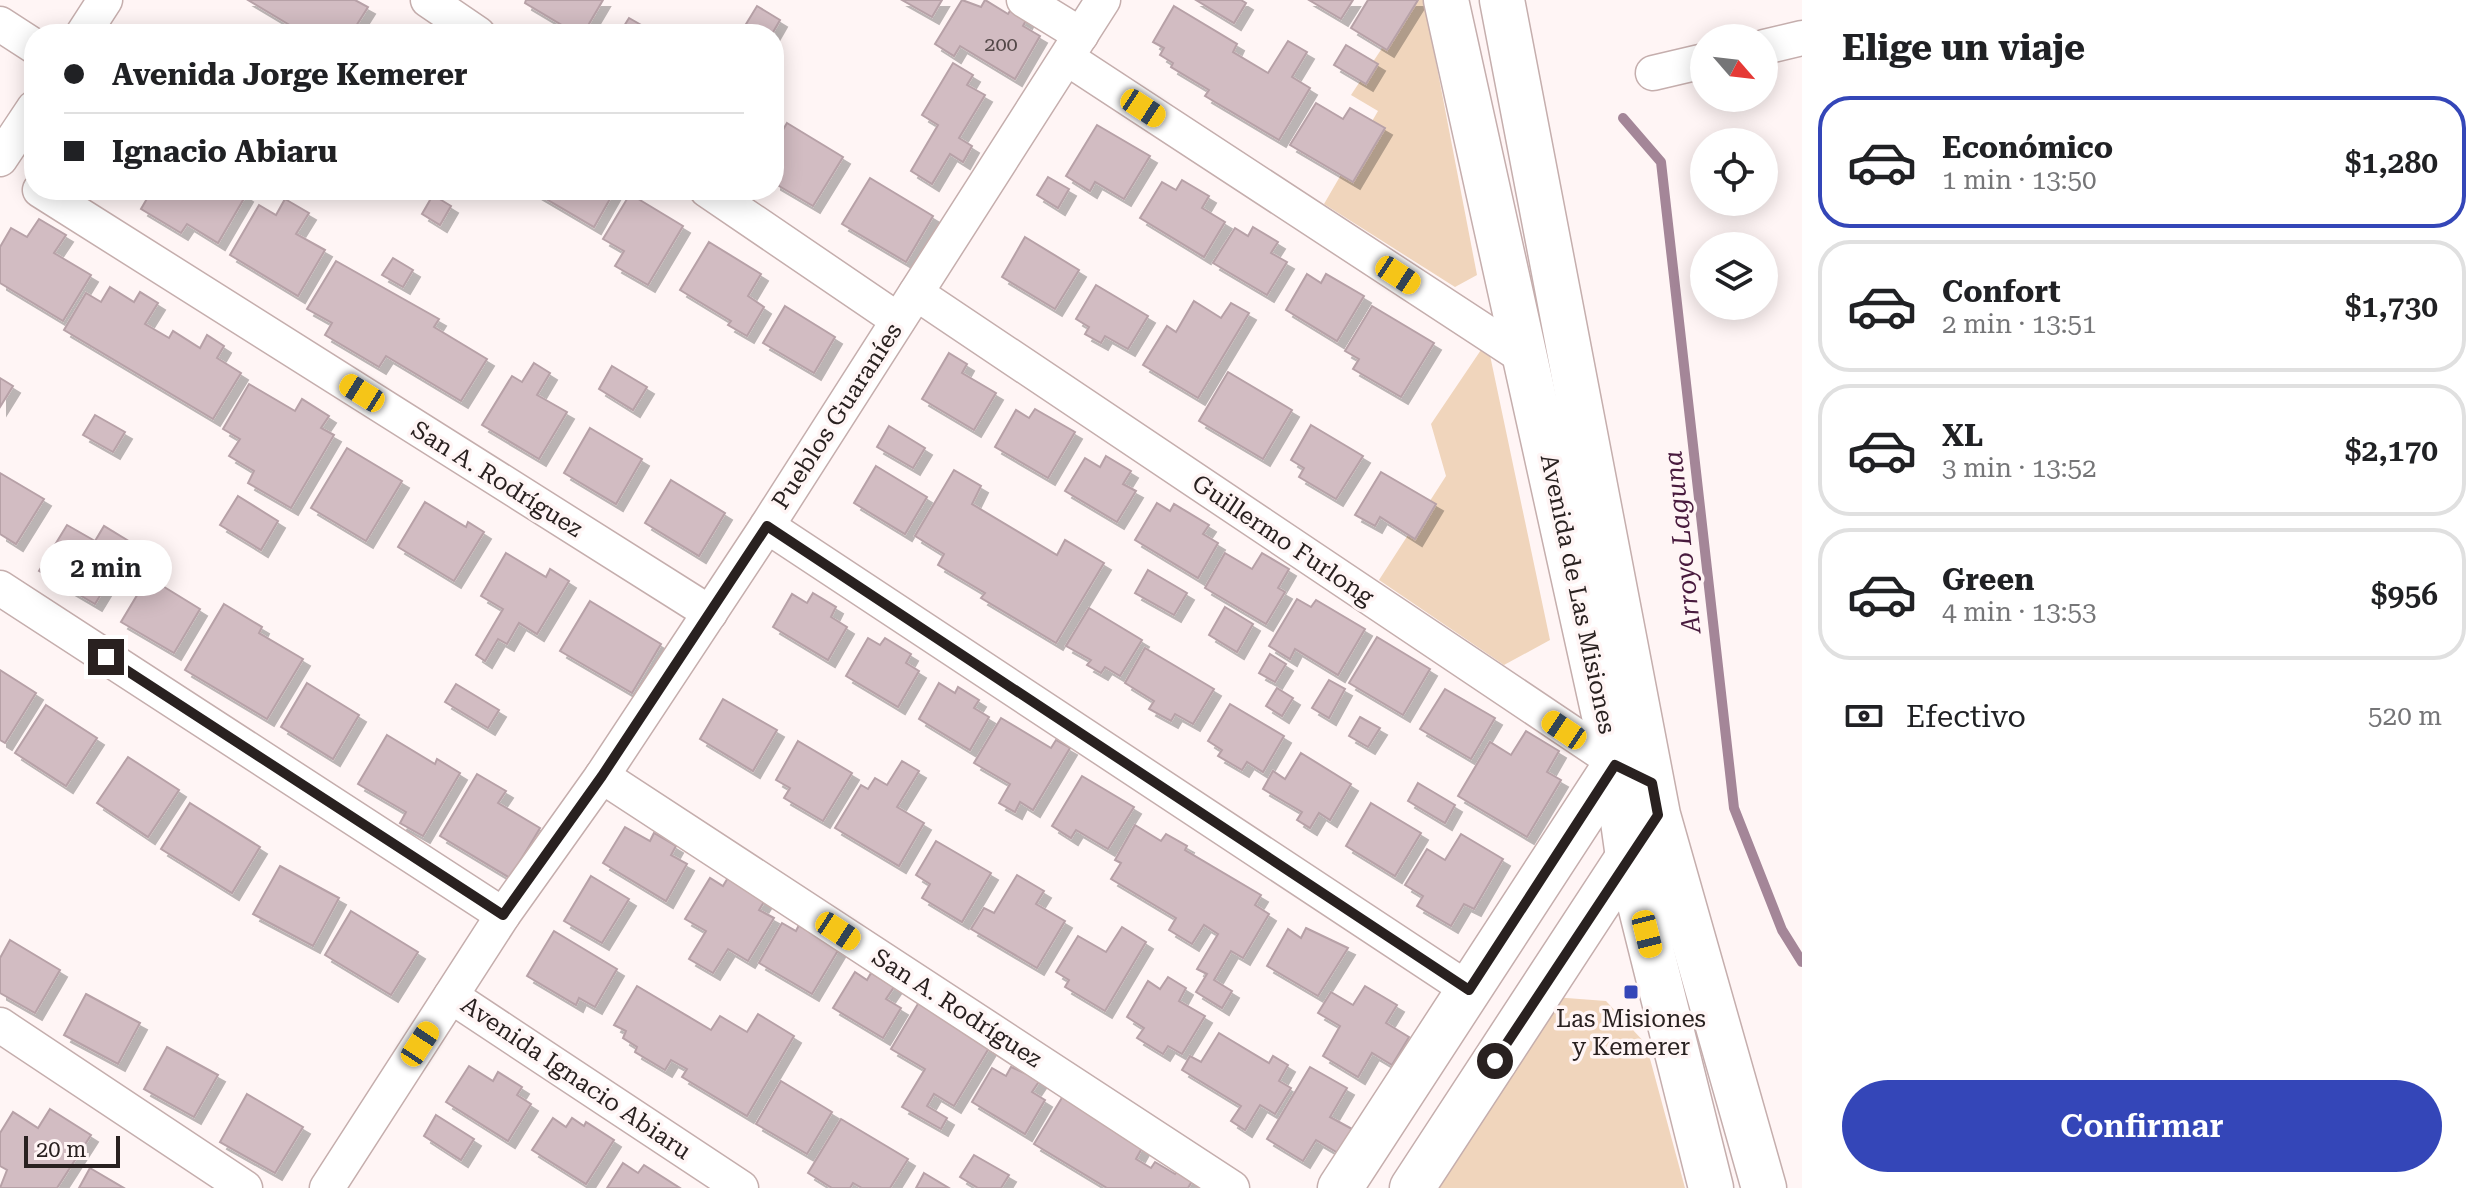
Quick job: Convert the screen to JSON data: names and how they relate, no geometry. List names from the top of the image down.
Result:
{
  "streets": {
    "main road": ["Avenida de Las Misiones"],
    "street": [
      "Pueblos Guaraníes",
      "San A. Rodríguez",
      "Guillermo Furlong",
      "Avenida Ignacio Abiaru"
    ]
  },
  "crossings": [
    ["Pueblos Guaraníes", "San A. Rodríguez"],
    ["Pueblos Guaraníes", "Guillermo Furlong"],
    ["Pueblos Guaraníes", "Avenida Ignacio Abiaru"],
    ["Guillermo Furlong", "Avenida de Las Misiones"]
  ],
  "water": ["Arroyo Laguna"],
  "places": {
    "transit": ["Las Misiones y Kemerer"]
  },
  "house_numbers": ["200"],
  "scale_bar": "20 m",
  "north": "bottom right",
  "page": {
    "heading": "Elige un viaje",
    "banner": ["Avenida Jorge Kemerer", "Ignacio Abiaru"],
    "list": [
      {
        "name": "Económico",
        "note": "1 min · 13:50",
        "value": "$1,280"
      },
      {
        "name": "Confort",
        "note": "2 min · 13:51",
        "value": "$1,730"
      },
      {
        "name": "XL",
        "note": "3 min · 13:52",
        "value": "$2,170"
      },
      {
        "name": "Green",
        "note": "4 min · 13:53",
        "value": "$956"
      }
    ],
    "bubble": "2 min",
    "pay": ["Efectivo", "520 m"],
    "buttons": "Confirmar",
    "scale": "20 m"
  }
}
